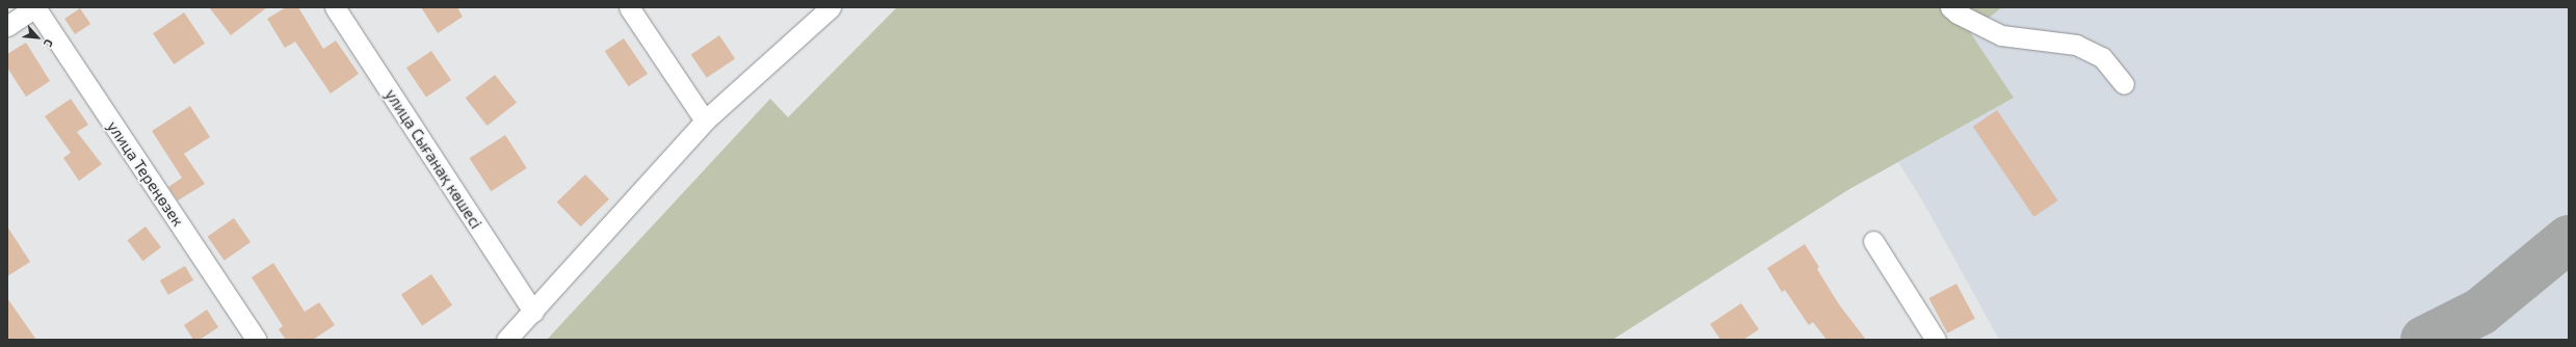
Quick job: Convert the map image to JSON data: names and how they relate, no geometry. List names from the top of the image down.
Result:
{
  "streets": {
    "street": ["улица Сығанақ көшесі", "улица Тереңөзек"]
  },
  "north": "bottom right"
}
